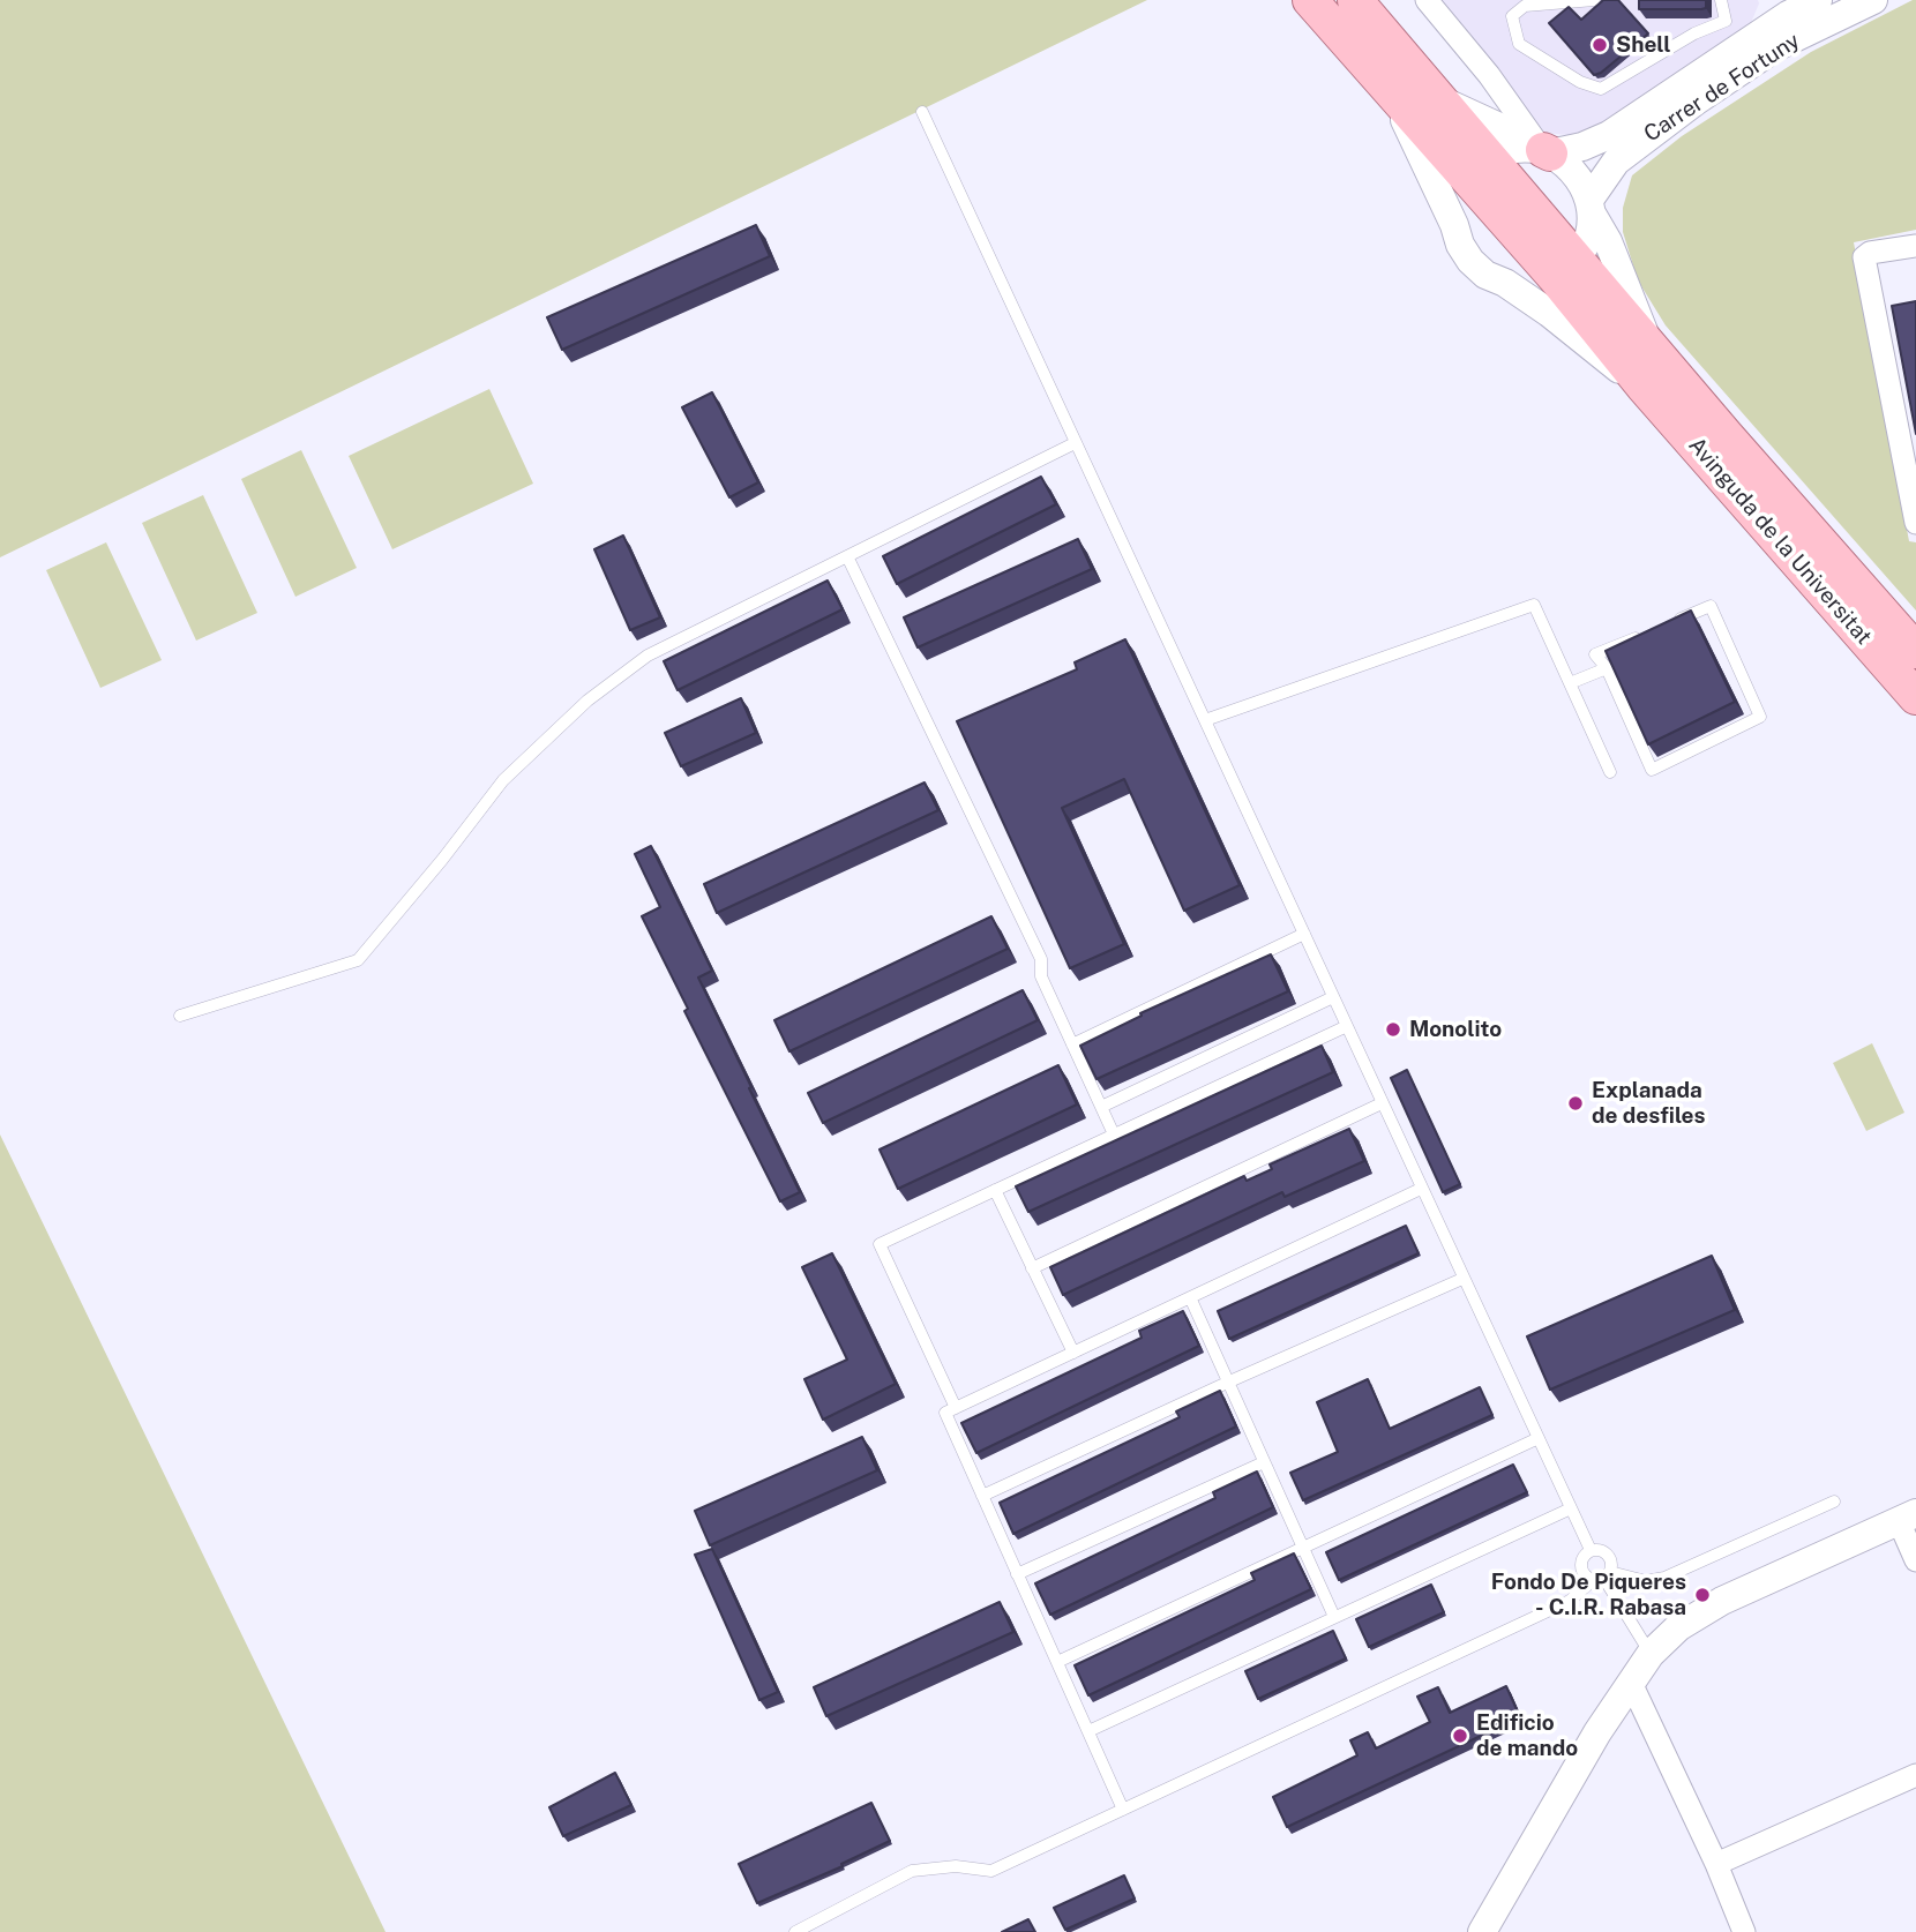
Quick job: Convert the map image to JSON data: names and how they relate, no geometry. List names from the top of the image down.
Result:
{
  "streets": {
    "main road": ["Avinguda de la Universitat"],
    "street": ["Carrer de Fortuny"]
  },
  "crossings": [
    ["Carrer de Fortuny", "Avinguda de la Universitat"]
  ],
  "places": [
    "Shell",
    "Monolito",
    "Explanada de desfiles",
    "Fondo De Piqueres - C.I.R. Rabasa",
    "Edificio de mando"
  ]
}
